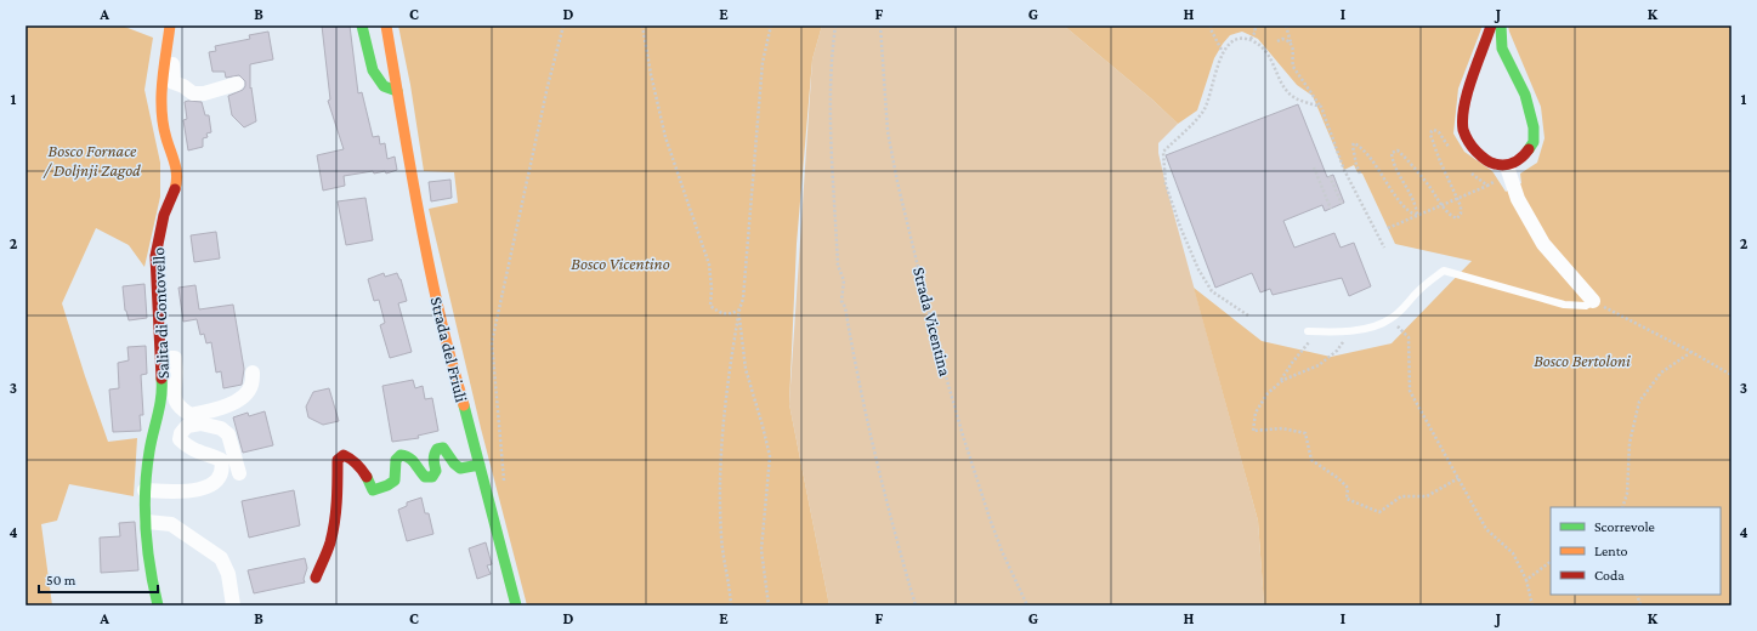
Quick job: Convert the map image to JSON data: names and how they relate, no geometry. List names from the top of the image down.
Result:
{
  "streets": {
    "street": ["Salita di Contovello", "Strada del Friuli"],
    "path": ["Strada Vicentina"]
  },
  "parks": ["Bosco Fornace / Doljnji Zagod", "Bosco Vicentino", "Bosco Bertoloni"],
  "legend": ["Scorrevole", "Lento", "Coda"],
  "scale_bar": "50 m",
  "grid": {
    "columns": [
      "A",
      "B",
      "C",
      "D",
      "E",
      "F",
      "G",
      "H",
      "I",
      "J",
      "K"
    ],
    "rows": [
      "1",
      "2",
      "3",
      "4"
    ]
  }
}
